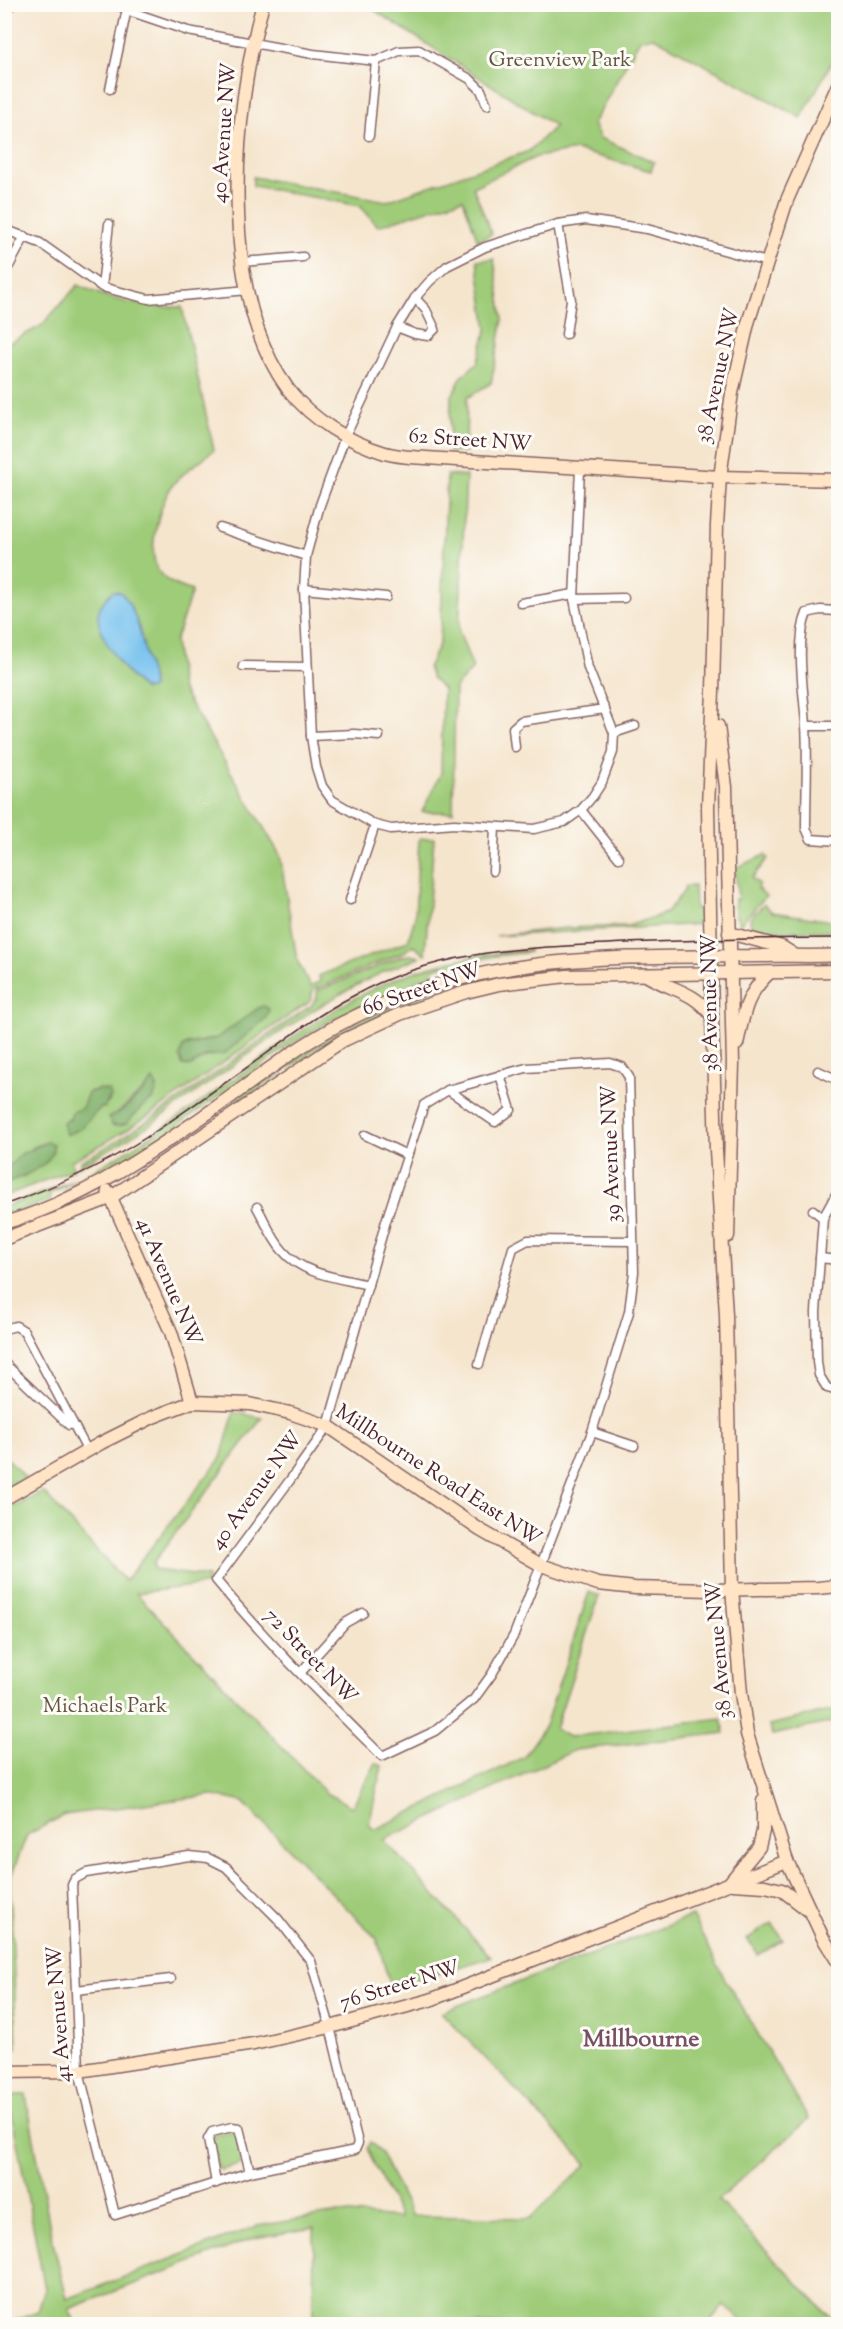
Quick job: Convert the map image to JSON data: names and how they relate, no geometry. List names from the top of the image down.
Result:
{
  "streets": {
    "street": [
      "40 Avenue NW",
      "38 Avenue NW",
      "62 Street NW",
      "66 Street NW",
      "39 Avenue NW",
      "41 Avenue NW",
      "Millbourne Road East NW",
      "72 Street NW",
      "76 Street NW"
    ]
  },
  "crossings": [
    ["40 Avenue NW", "62 Street NW"],
    ["40 Avenue NW", "Millbourne Road East NW"],
    ["40 Avenue NW", "72 Street NW"],
    ["38 Avenue NW", "62 Street NW"],
    ["38 Avenue NW", "66 Street NW"],
    ["38 Avenue NW", "Millbourne Road East NW"],
    ["38 Avenue NW", "76 Street NW"],
    ["66 Street NW", "41 Avenue NW"],
    ["39 Avenue NW", "Millbourne Road East NW"],
    ["39 Avenue NW", "72 Street NW"],
    ["41 Avenue NW", "Millbourne Road East NW"],
    ["41 Avenue NW", "76 Street NW"]
  ],
  "districts": ["Millbourne"],
  "parks": ["Greenview Park", "Michaels Park"]
}
